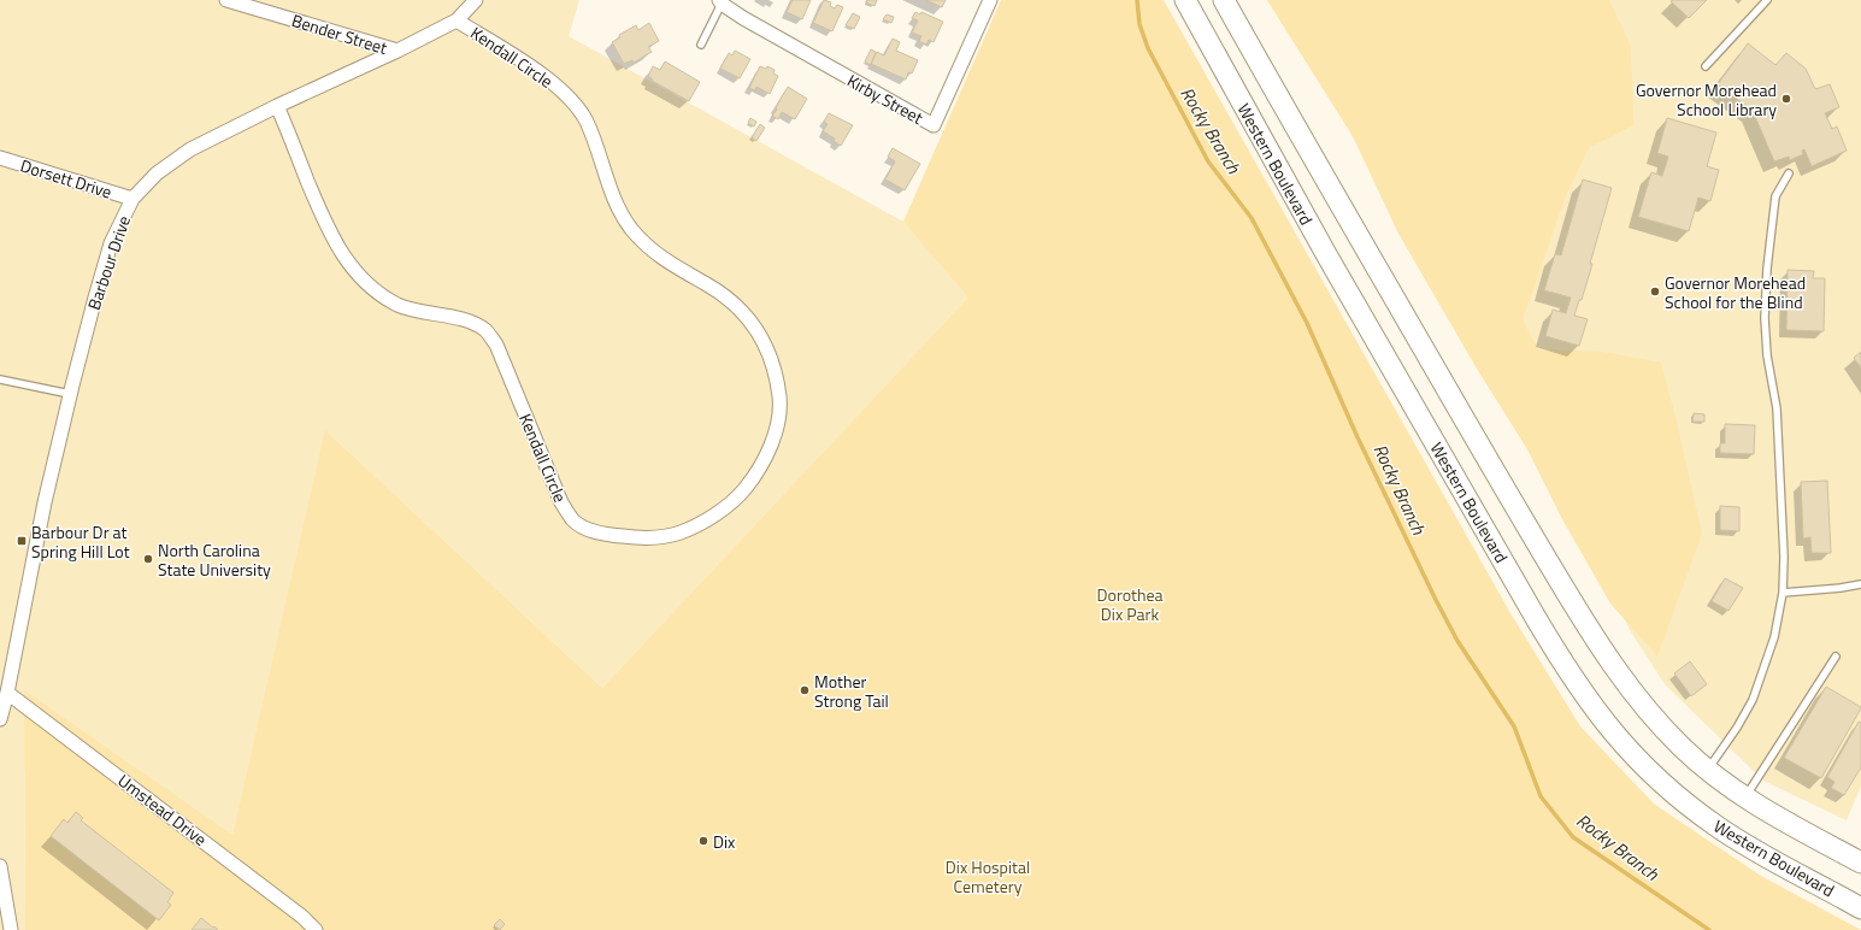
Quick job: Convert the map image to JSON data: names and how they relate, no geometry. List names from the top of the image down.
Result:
{
  "streets": {
    "main road": ["Western Boulevard"],
    "street": [
      "Bender Street",
      "Kendall Circle",
      "Kirby Street",
      "Dorsett Drive",
      "Barbour Drive",
      "Umstead Drive"
    ]
  },
  "crossings": [
    ["Bender Street", "Barbour Drive"],
    ["Kendall Circle", "Barbour Drive"],
    ["Dorsett Drive", "Barbour Drive"],
    ["Barbour Drive", "Umstead Drive"]
  ],
  "water": ["Rocky Branch"],
  "parks": ["Dorothea Dix Park", "Dix Hospital Cemetery"],
  "places": {
    "other": [
      "Governor Morehead School Library",
      "Governor Morehead School for the Blind",
      "North Carolina State University",
      "Mother Strong Tail",
      "Dix"
    ],
    "transit": ["Barbour Dr at Spring Hill Lot"]
  }
}
